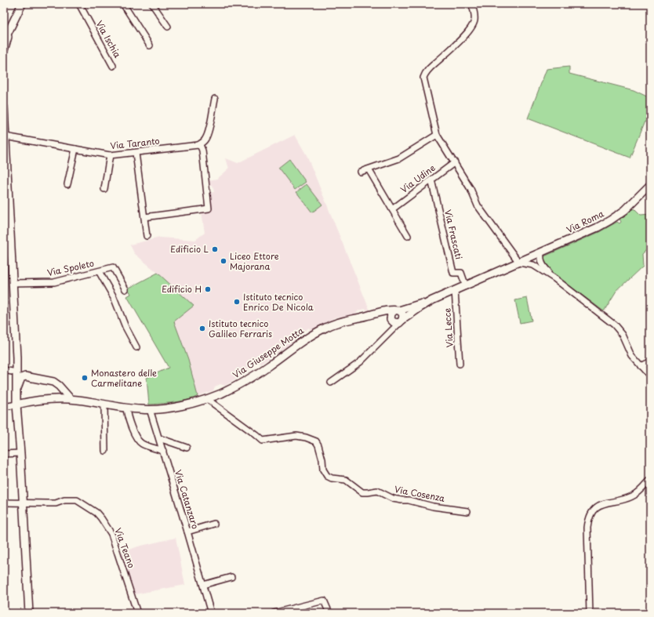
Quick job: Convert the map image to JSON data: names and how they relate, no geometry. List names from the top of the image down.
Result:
{
  "streets": {
    "main road": ["Via Roma", "Via Giuseppe Motta"],
    "street": [
      "Via Ischia",
      "Via Taranto",
      "Via Udine",
      "Via Frascati",
      "Via Spoleto",
      "Via Lecce",
      "Via Cosenza",
      "Via Catanzaro",
      "Via Teano"
    ]
  },
  "crossings": [
    ["Via Udine", "Via Frascati"],
    ["Via Giuseppe Motta", "Via Cosenza"],
    ["Via Giuseppe Motta", "Via Catanzaro"]
  ],
  "places": [
    "Edificio L",
    "Liceo Ettore Majorana",
    "Edificio H",
    "Istituto tecnico Enrico De Nicola",
    "Istituto tecnico Galileo Ferraris",
    "Monastero delle Carmelitane"
  ]
}
